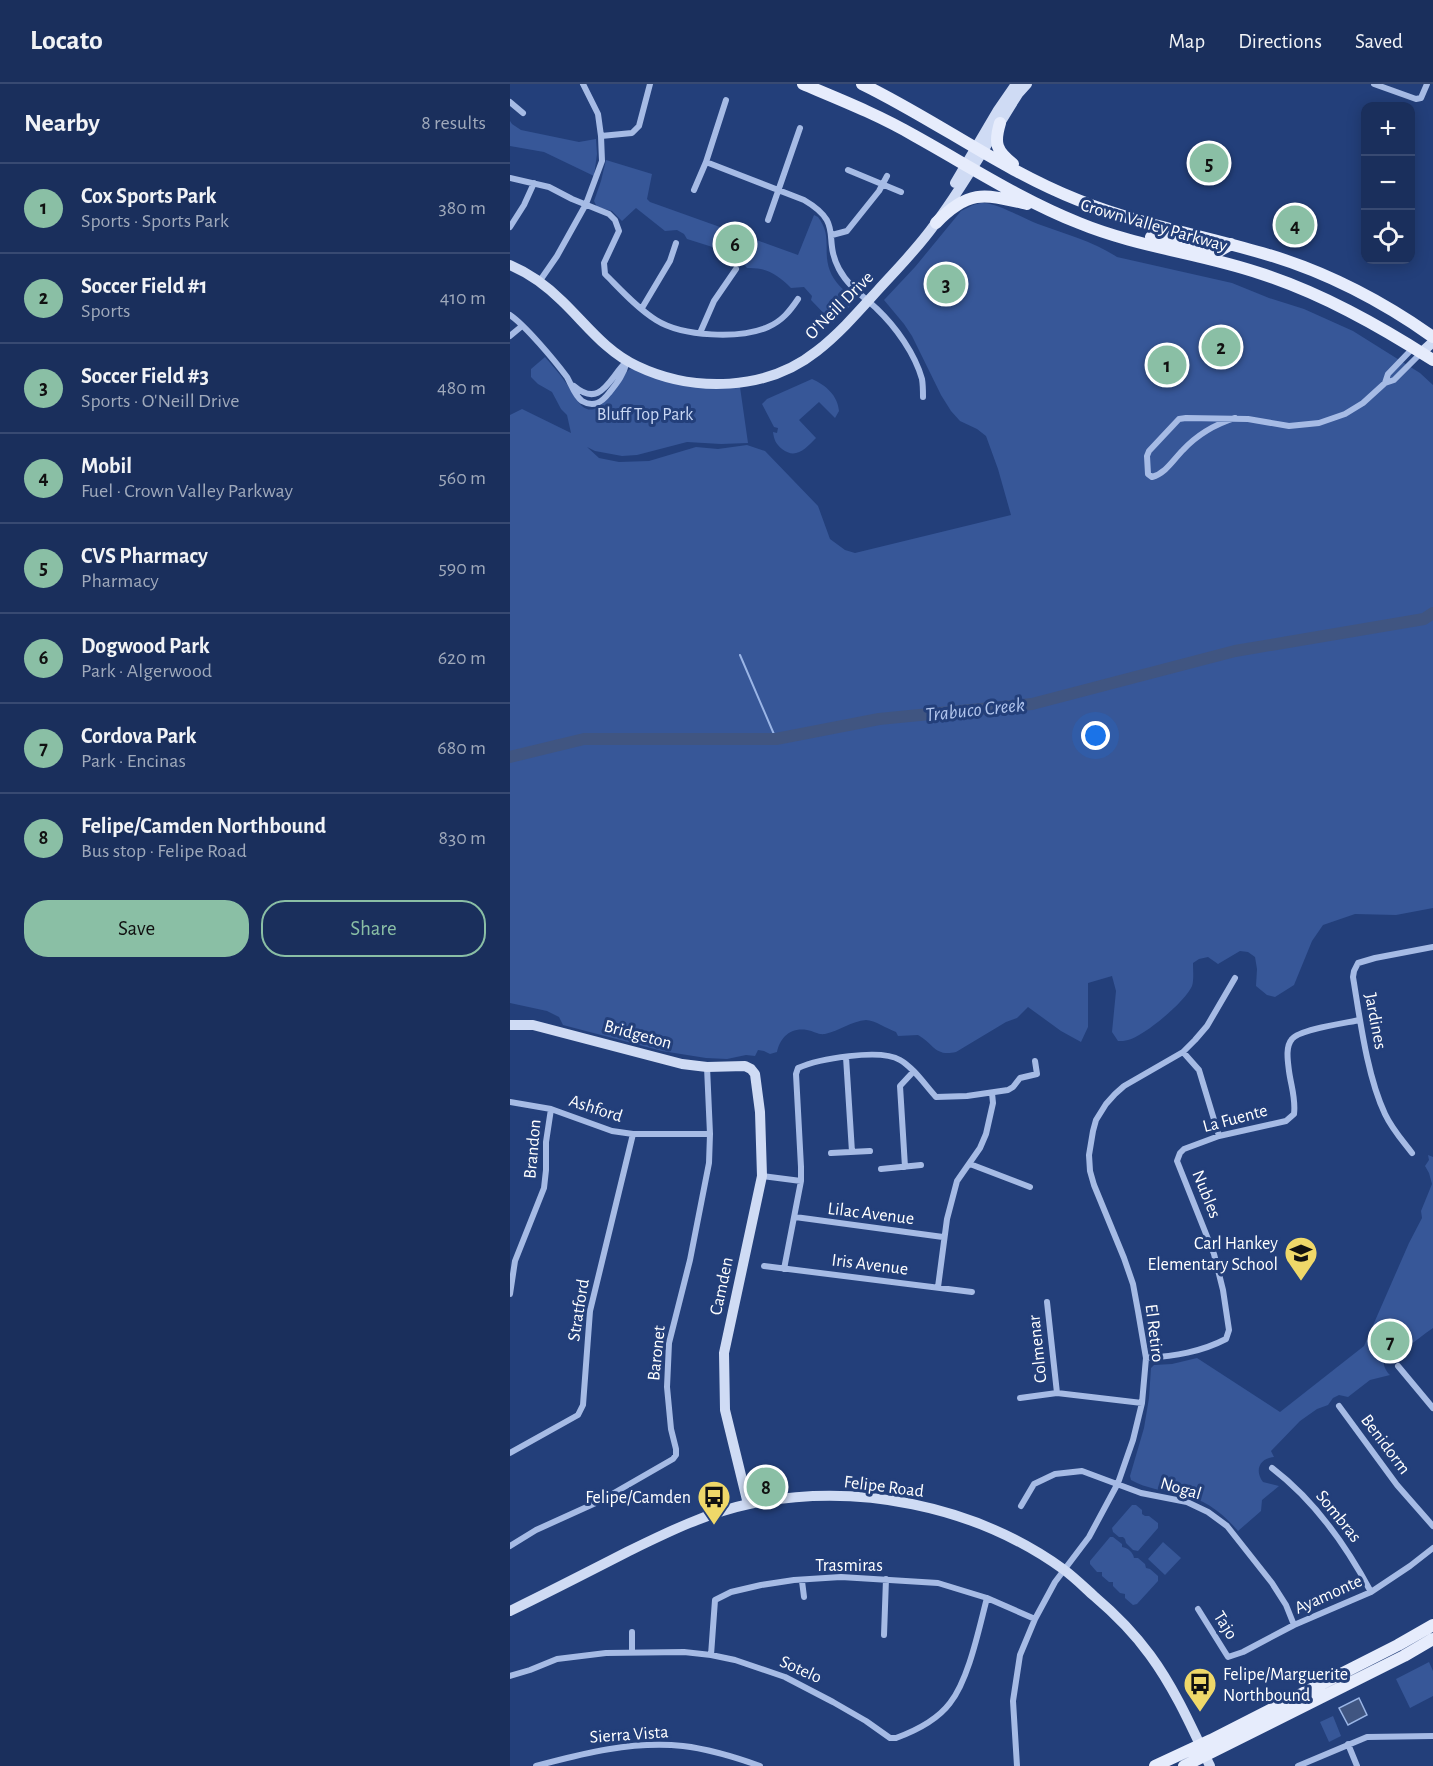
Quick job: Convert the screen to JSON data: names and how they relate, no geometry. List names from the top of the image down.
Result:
{
  "streets": {
    "main road": [
      "Crown Valley Parkway",
      "O'Neill Drive",
      "Bridgeton",
      "Camden",
      "Felipe Road"
    ],
    "street": [
      "Jardines",
      "Ashford",
      "La Fuente",
      "Brandon",
      "Nubles",
      "Lilac Avenue",
      "Iris Avenue",
      "Stratford",
      "El Retiro",
      "Colmenar",
      "Baronet",
      "Benidorm",
      "Nogal",
      "Sombras",
      "Trasmiras",
      "Ayamonte",
      "Tajo",
      "Sotelo",
      "Sierra Vista"
    ]
  },
  "crossings": [
    ["Crown Valley Parkway", "O'Neill Drive"],
    ["Jardines", "La Fuente"],
    ["Bridgeton", "Camden"],
    ["Bridgeton", "Baronet"],
    ["Ashford", "Brandon"],
    ["Ashford", "Stratford"],
    ["Ashford", "Baronet"],
    ["La Fuente", "Nubles"],
    ["Nubles", "El Retiro"],
    ["Camden", "Felipe Road"],
    ["El Retiro", "Felipe Road"],
    ["El Retiro", "Nogal"],
    ["El Retiro", "Trasmiras"],
    ["Nogal", "Ayamonte"],
    ["Sombras", "Ayamonte"],
    ["Trasmiras", "Sotelo"],
    ["Ayamonte", "Tajo"]
  ],
  "water": ["Trabuco Creek"],
  "parks": ["Bluff Top Park"],
  "places": {
    "school or university": ["Carl Hankey Elementary School"],
    "bus stop": ["Felipe/Camden", "Felipe/Marguerite Northbound"]
  },
  "page": {
    "header": "Locato",
    "nav": ["Map", "Directions", "Saved"],
    "heading": ["Nearby", "8 results"],
    "map_buttons": ["+", "−"],
    "pins": [
      "5",
      "4",
      "6",
      "3",
      "2",
      "1",
      "7",
      "8"
    ],
    "list": [
      {
        "mark": "1",
        "name": "Cox Sports Park",
        "note": "Sports · Sports Park",
        "value": "380 m"
      },
      {
        "mark": "2",
        "name": "Soccer Field #1",
        "note": "Sports",
        "value": "410 m"
      },
      {
        "mark": "3",
        "name": "Soccer Field #3",
        "note": "Sports · O'Neill Drive",
        "value": "480 m"
      },
      {
        "mark": "4",
        "name": "Mobil",
        "note": "Fuel · Crown Valley Parkway",
        "value": "560 m"
      },
      {
        "mark": "5",
        "name": "CVS Pharmacy",
        "note": "Pharmacy",
        "value": "590 m"
      },
      {
        "mark": "6",
        "name": "Dogwood Park",
        "note": "Park · Algerwood",
        "value": "620 m"
      },
      {
        "mark": "7",
        "name": "Cordova Park",
        "note": "Park · Encinas",
        "value": "680 m"
      },
      {
        "mark": "8",
        "name": "Felipe/Camden Northbound",
        "note": "Bus stop · Felipe Road",
        "value": "830 m"
      }
    ],
    "buttons": ["Save", "Share"]
  }
}
